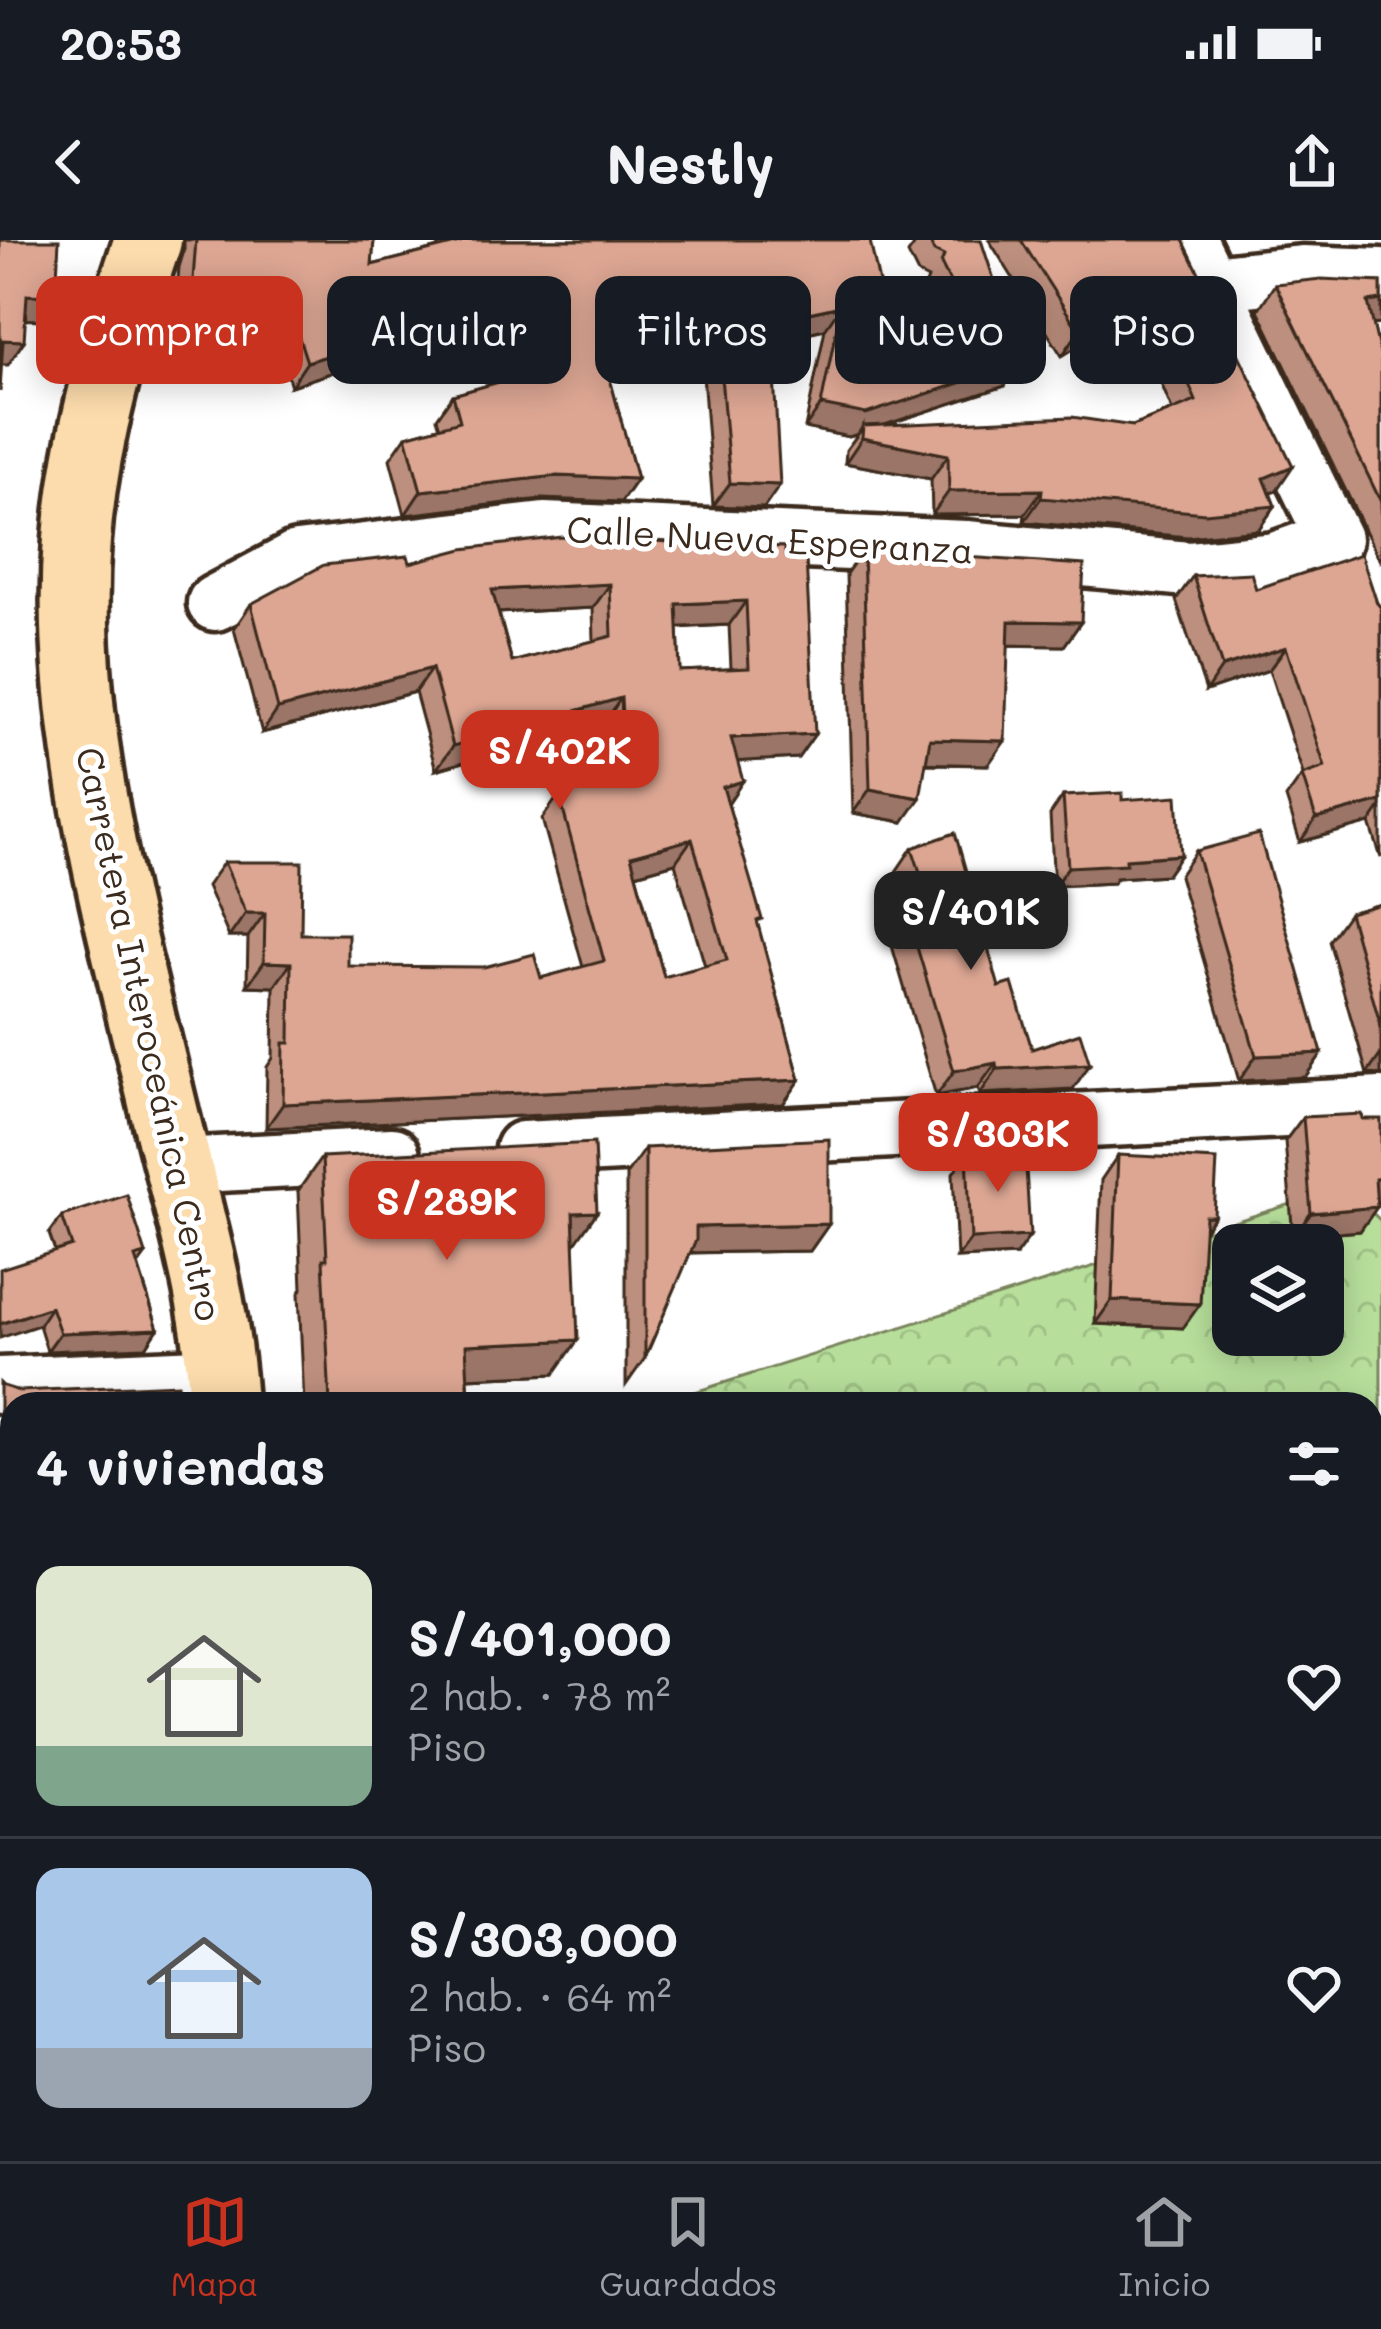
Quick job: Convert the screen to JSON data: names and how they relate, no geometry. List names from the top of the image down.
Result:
{
  "streets": {
    "highway": ["Carretera Interoceánica Centro"],
    "street": ["Calle Nueva Esperanza"]
  },
  "page": {
    "status": "20:53",
    "header": "Nestly",
    "chip": [
      "Comprar",
      "Alquilar",
      "Filtros",
      "Nuevo",
      "Piso"
    ],
    "price": [
      "S/402K",
      "S/401K",
      "S/303K",
      "S/289K"
    ],
    "heading": "4 viviendas",
    "list": [
      {
        "name": "S/401,000",
        "note": "2 hab. · 78 m² · Piso"
      },
      {
        "name": "S/303,000",
        "note": "2 hab. · 64 m² · Piso"
      }
    ],
    "tabs": ["Mapa", "Guardados", "Inicio"]
  }
}
